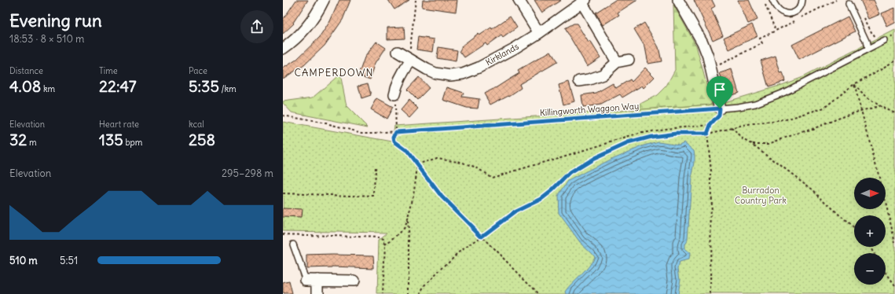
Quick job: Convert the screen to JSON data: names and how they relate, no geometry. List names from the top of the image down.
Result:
{
  "streets": {
    "street": ["Kirklands"],
    "path": ["Killingworth Waggon Way"]
  },
  "districts": ["CAMPERDOWN"],
  "parks": ["Burradon Country Park"],
  "north": "right",
  "page": {
    "heading": ["Evening run", "18:53 · 8 × 510 m"],
    "stats": [
      ["Distance", "4.08 km"],
      ["Time", "22:47"],
      ["Pace", "5:35 /km"],
      ["Elevation", "32 m"],
      ["Heart rate", "135 bpm"],
      ["kcal", "258"]
    ],
    "chart": ["Elevation", "295–298 m"],
    "map_buttons": ["+", "−"],
    "list": [
      {
        "name": "510 m",
        "note": "5:51"
      }
    ]
  }
}
